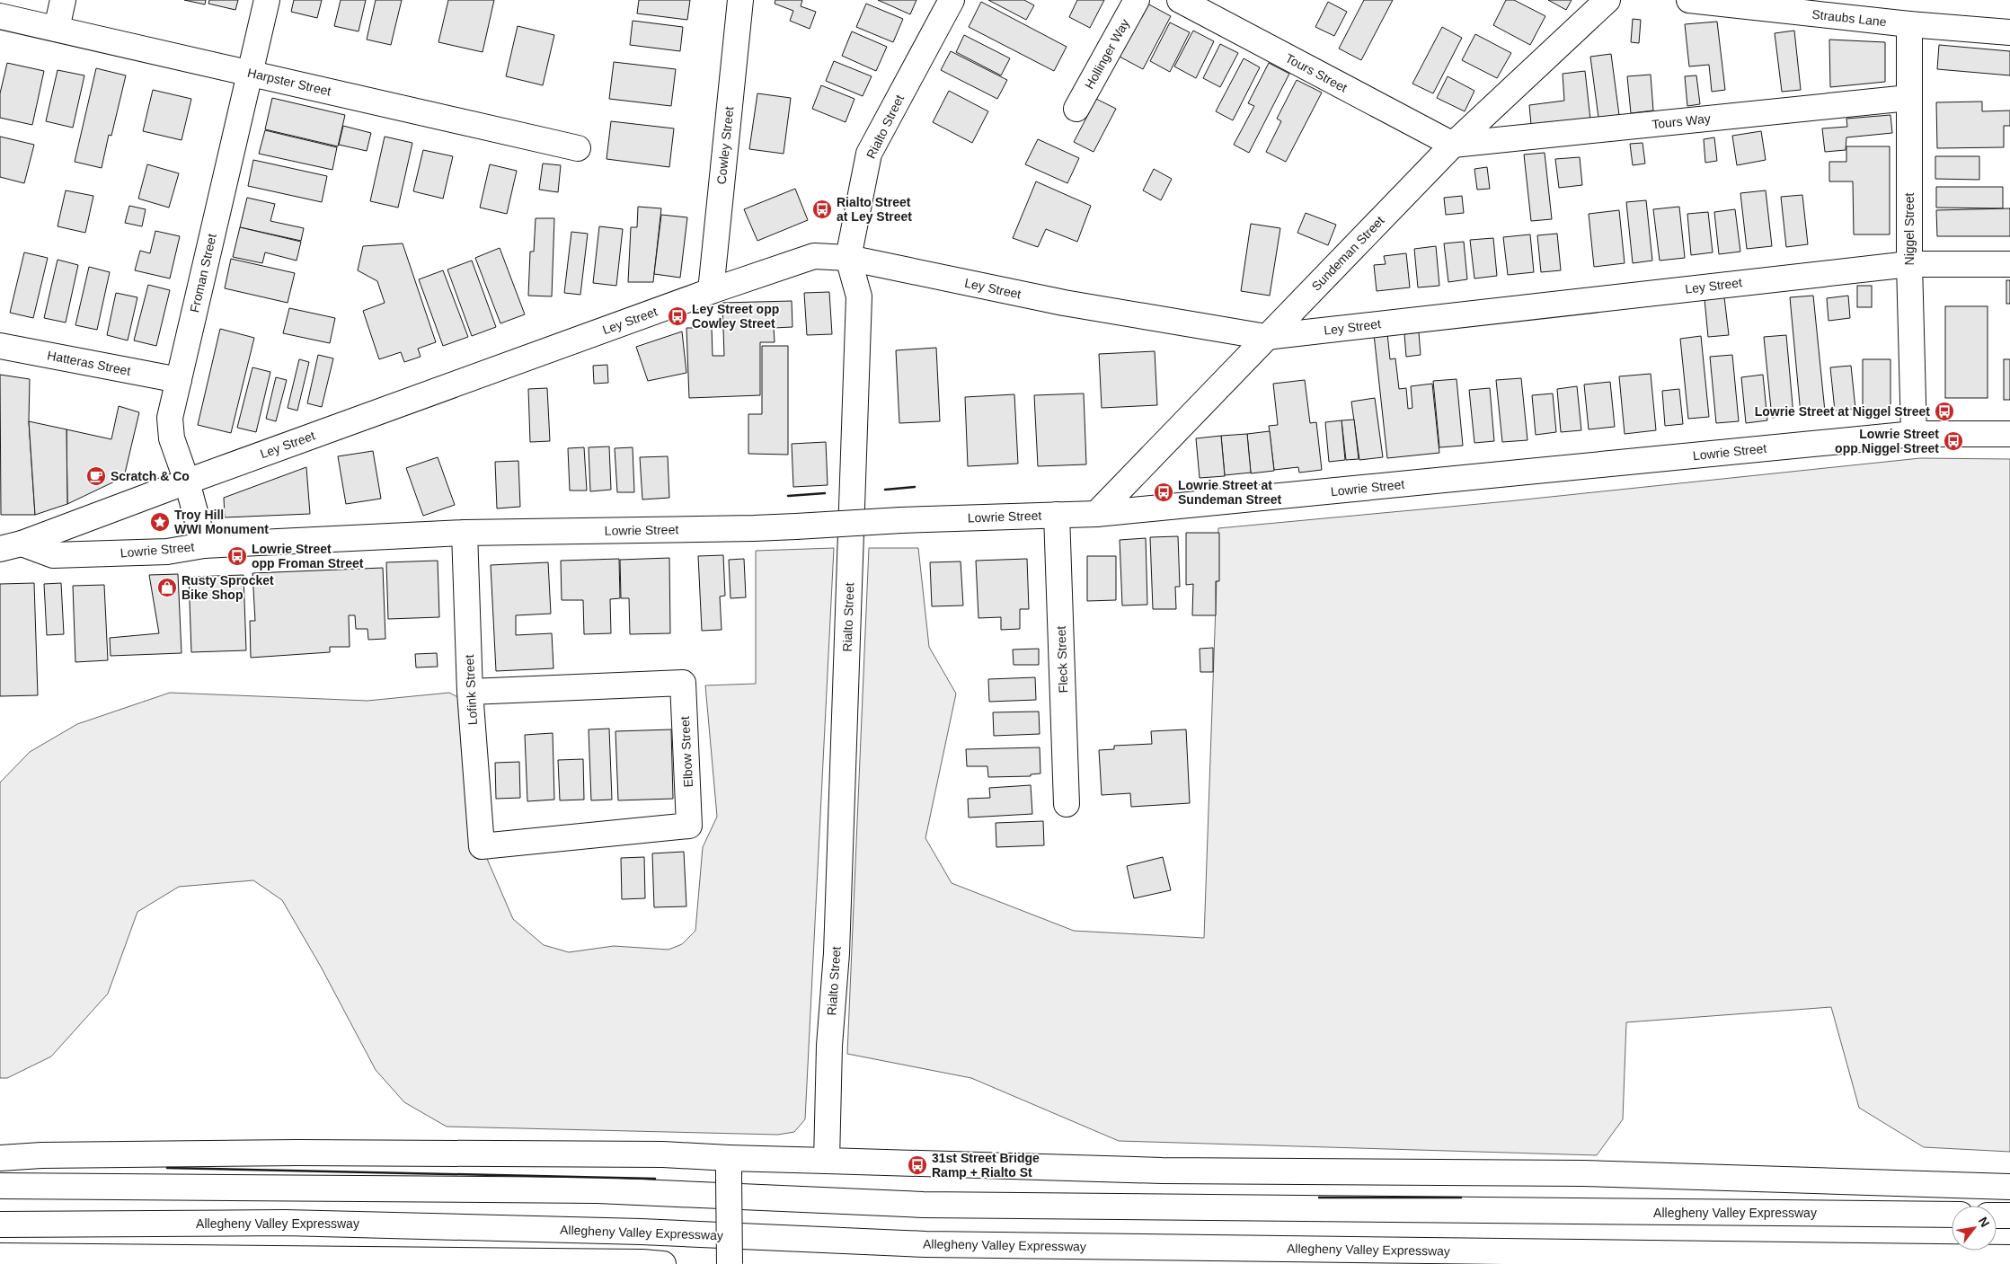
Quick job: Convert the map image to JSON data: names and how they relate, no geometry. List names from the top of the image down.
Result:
{
  "streets": {
    "main road": [
      "Straubs Lane",
      "Hollinger Way",
      "Tours Street",
      "Harpster Street",
      "Tours Way",
      "Rialto Street",
      "Cowley Street",
      "Niggel Street",
      "Sundeman Street",
      "Froman Street",
      "Ley Street",
      "Hatteras Street",
      "Lowrie Street",
      "Fleck Street",
      "Lofink Street",
      "Elbow Street",
      "Allegheny Valley Expressway"
    ]
  },
  "crossings": [
    ["Straubs Lane", "Niggel Street"],
    ["Tours Street", "Tours Way"],
    ["Tours Street", "Sundeman Street"],
    ["Harpster Street", "Froman Street"],
    ["Tours Way", "Niggel Street"],
    ["Tours Way", "Sundeman Street"],
    ["Rialto Street", "Ley Street"],
    ["Cowley Street", "Ley Street"],
    ["Niggel Street", "Ley Street"],
    ["Niggel Street", "Lowrie Street"],
    ["Sundeman Street", "Ley Street"],
    ["Sundeman Street", "Lowrie Street"],
    ["Froman Street", "Ley Street"],
    ["Froman Street", "Hatteras Street"],
    ["Froman Street", "Lowrie Street"],
    ["Ley Street", "Lowrie Street"],
    ["Lowrie Street", "Fleck Street"],
    ["Lowrie Street", "Lofink Street"],
    ["Lofink Street", "Elbow Street"]
  ],
  "places": {
    "bus stop": [
      "Rialto Street at Ley Street",
      "Ley Street opp Cowley Street",
      "Lowrie Street at Niggel Street",
      "Lowrie Street opp Niggel Street",
      "Lowrie Street at Sundeman Street",
      "Lowrie Street opp Froman Street",
      "31st Street Bridge Ramp + Rialto St"
    ],
    "cafe": ["Scratch & Co"],
    "place": ["Troy Hill WWI Monument"],
    "shop": ["Rusty Sprocket Bike Shop"]
  },
  "north": "top right"
}
